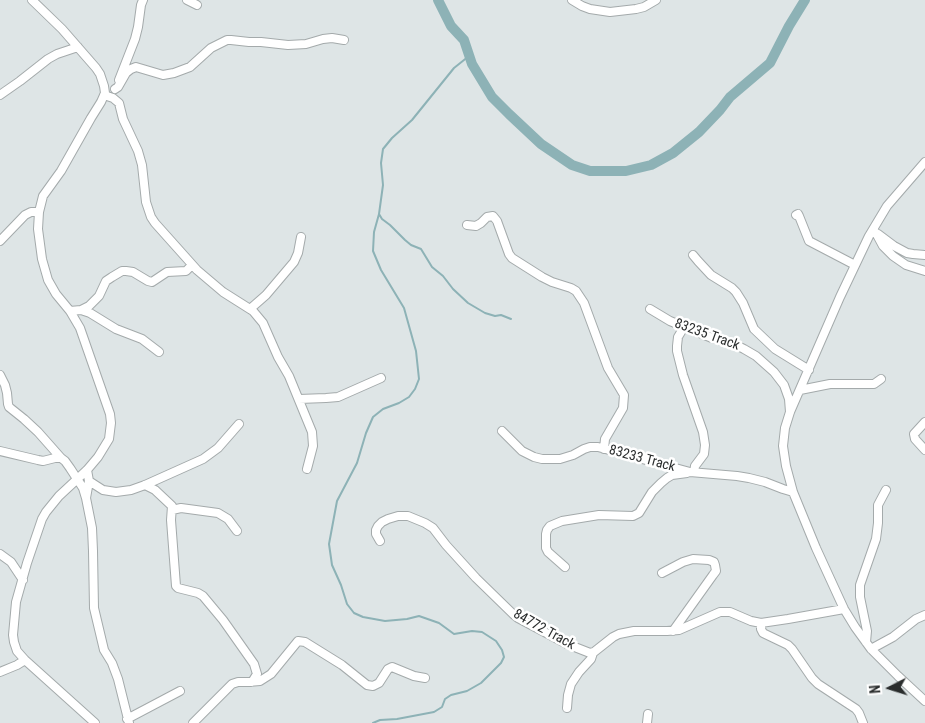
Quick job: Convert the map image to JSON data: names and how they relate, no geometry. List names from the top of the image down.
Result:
{
  "streets": {
    "street": ["83235 Track", "83233 Track", "84772 Track"]
  },
  "north": "left"
}
